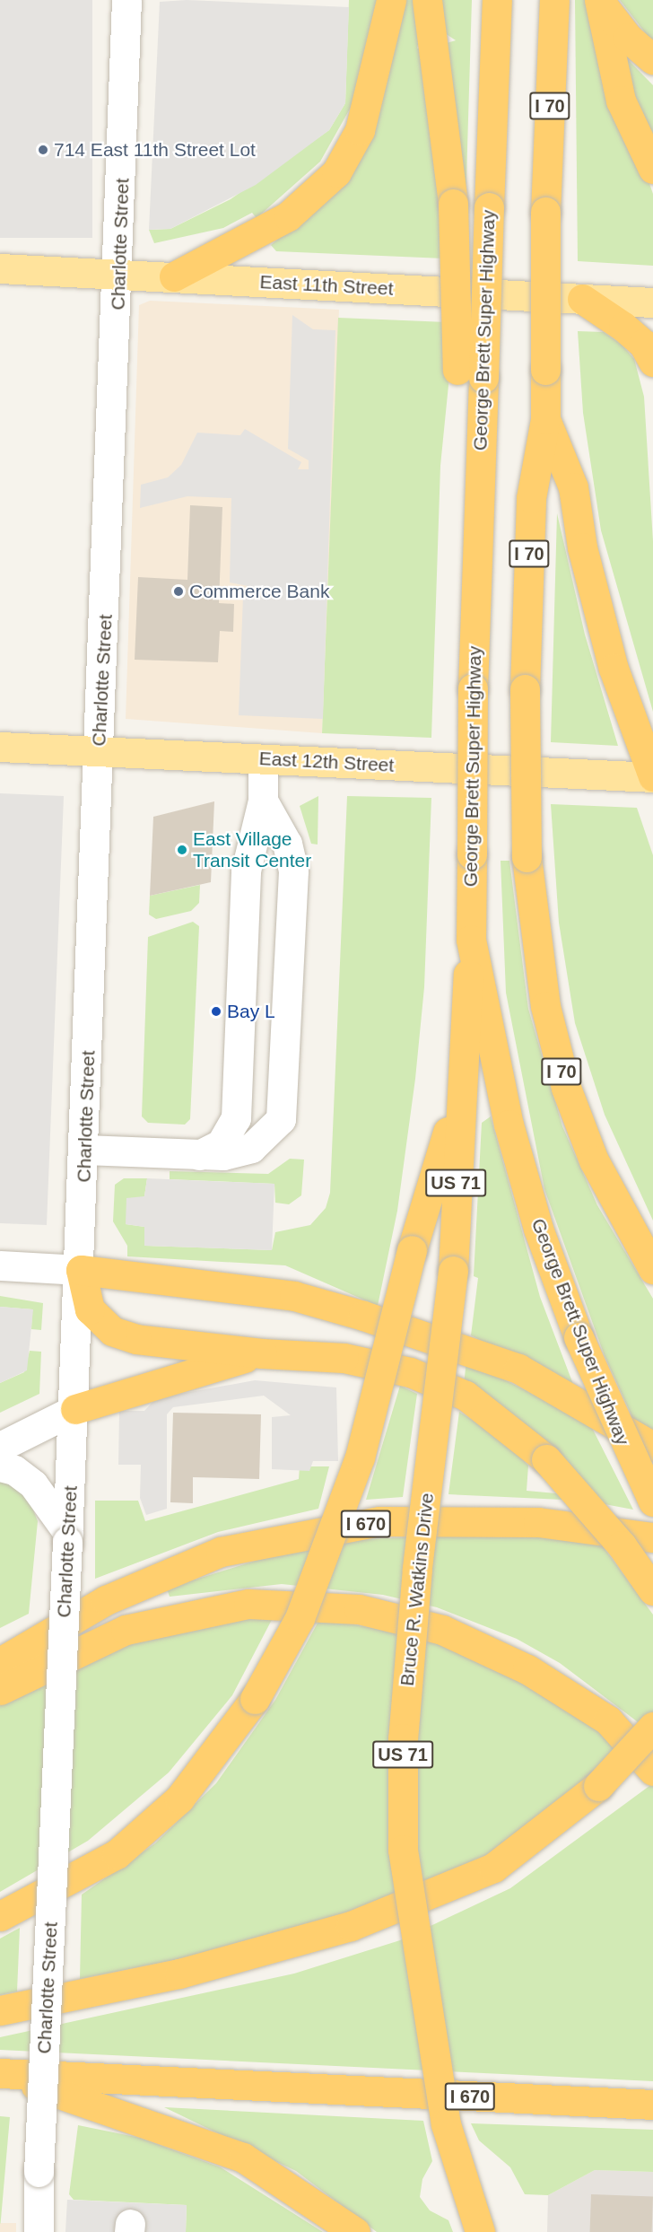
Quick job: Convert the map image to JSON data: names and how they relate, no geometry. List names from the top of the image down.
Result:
{
  "streets": {
    "highway": [
      "I 70",
      "George Brett Super Highway",
      "US 71",
      "I 670",
      "Bruce R. Watkins Drive"
    ],
    "main road": ["East 11th Street", "East 12th Street"],
    "street": ["Charlotte Street"]
  },
  "crossings": [
    ["Charlotte Street", "East 11th Street"],
    ["Charlotte Street", "East 12th Street"],
    ["George Brett Super Highway", "Bruce R. Watkins Drive"]
  ],
  "places": [
    "714 East 11th Street Lot",
    "Commerce Bank",
    "East Village Transit Center",
    "Bay L"
  ]
}
